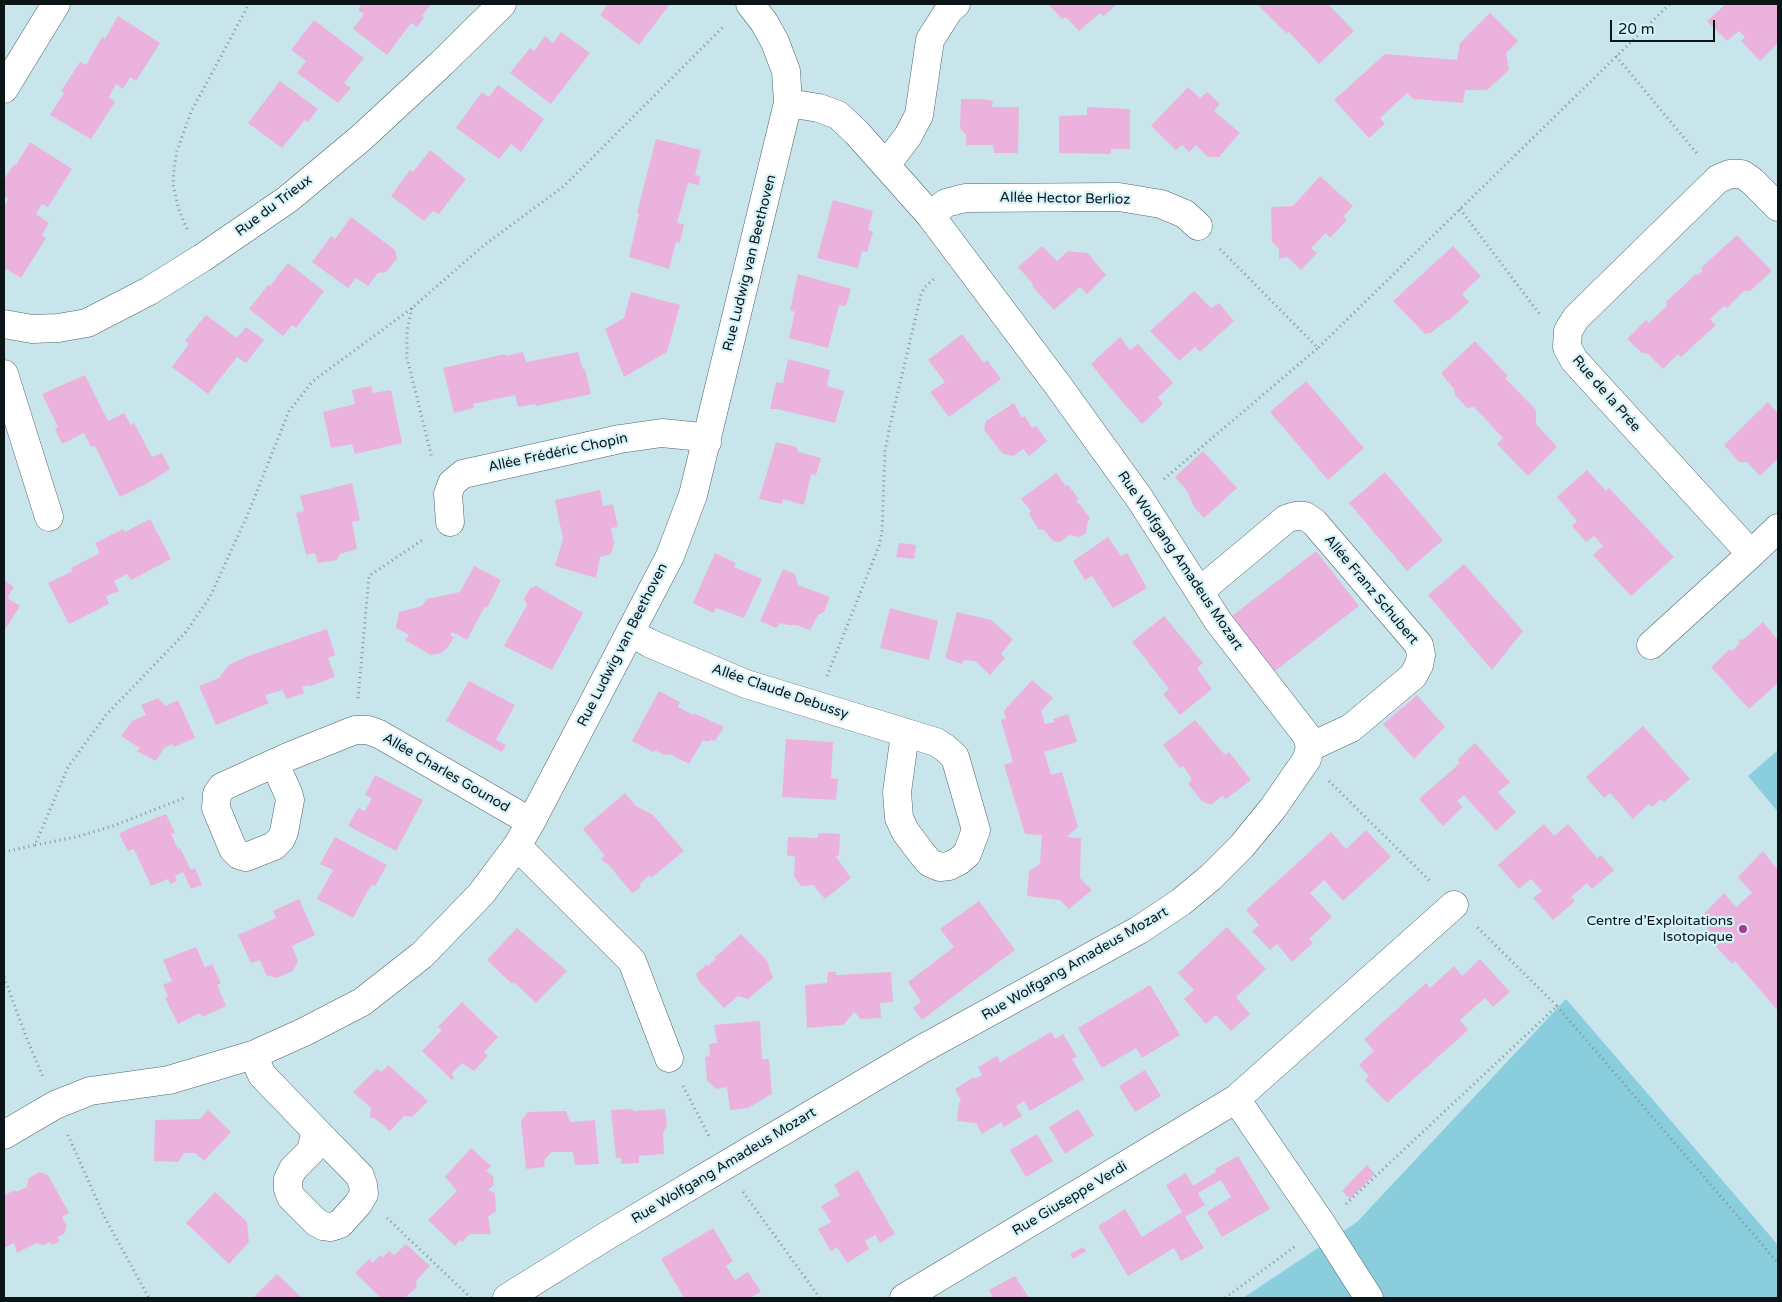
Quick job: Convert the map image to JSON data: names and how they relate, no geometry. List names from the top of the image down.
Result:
{
  "streets": {
    "street": [
      "Allée Hector Berlioz",
      "Rue du Trieux",
      "Rue Ludwig van Beethoven",
      "Rue de la Prée",
      "Allée Frédéric Chopin",
      "Rue Wolfgang Amadeus Mozart",
      "Allée Franz Schubert",
      "Allée Claude Debussy",
      "Allée Charles Gounod",
      "Rue Giuseppe Verdi"
    ]
  },
  "crossings": [
    ["Allée Hector Berlioz", "Rue Wolfgang Amadeus Mozart"],
    ["Rue Ludwig van Beethoven", "Allée Frédéric Chopin"],
    ["Rue Ludwig van Beethoven", "Rue Wolfgang Amadeus Mozart"],
    ["Rue Ludwig van Beethoven", "Allée Claude Debussy"],
    ["Rue Ludwig van Beethoven", "Allée Charles Gounod"],
    ["Rue Wolfgang Amadeus Mozart", "Allée Franz Schubert"]
  ],
  "places": ["Centre d’Exploitations Isotopique"],
  "scale_bar": "20 m"
}
